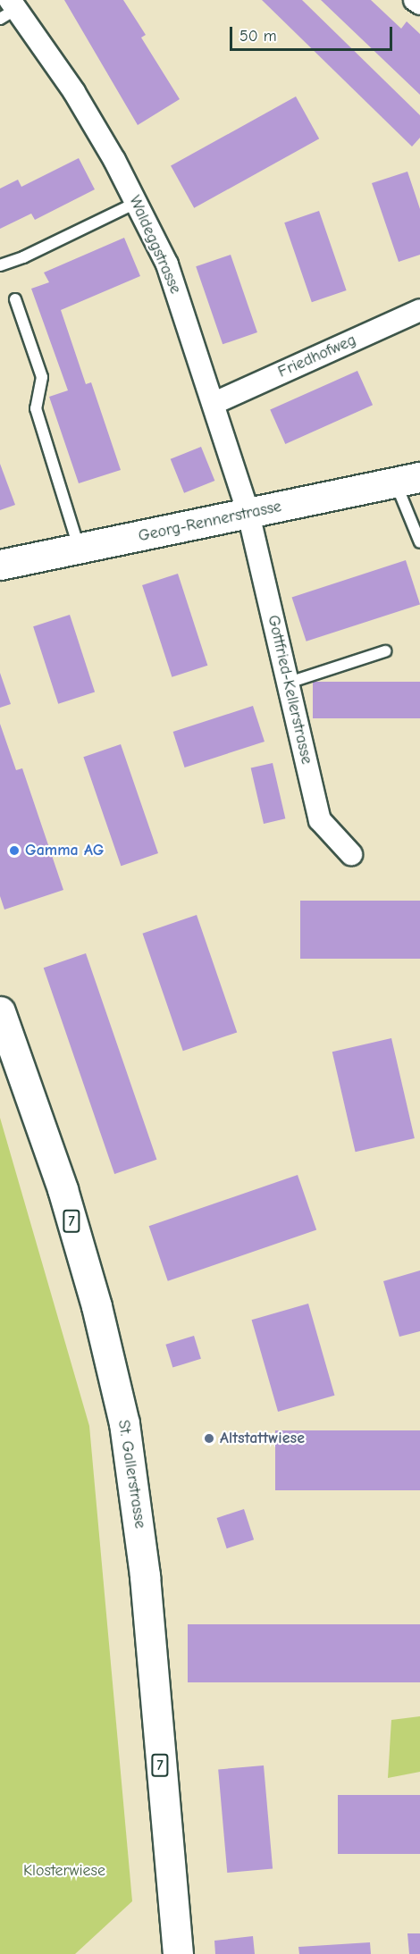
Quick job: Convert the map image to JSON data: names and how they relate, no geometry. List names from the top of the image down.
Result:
{
  "streets": {
    "main road": ["Georg-Rennerstrasse", "7", "St. Gallerstrasse"],
    "street": ["Waldeggstrasse", "Friedhofweg", "Gottfried-Kellerstrasse"]
  },
  "crossings": [
    ["Waldeggstrasse", "Friedhofweg"],
    ["Waldeggstrasse", "Georg-Rennerstrasse"],
    ["Waldeggstrasse", "Gottfried-Kellerstrasse"],
    ["Georg-Rennerstrasse", "Gottfried-Kellerstrasse"]
  ],
  "parks": ["Klosterwiese"],
  "places": ["Gamma AG", "Altstattwiese"],
  "scale_bar": "50 m"
}
